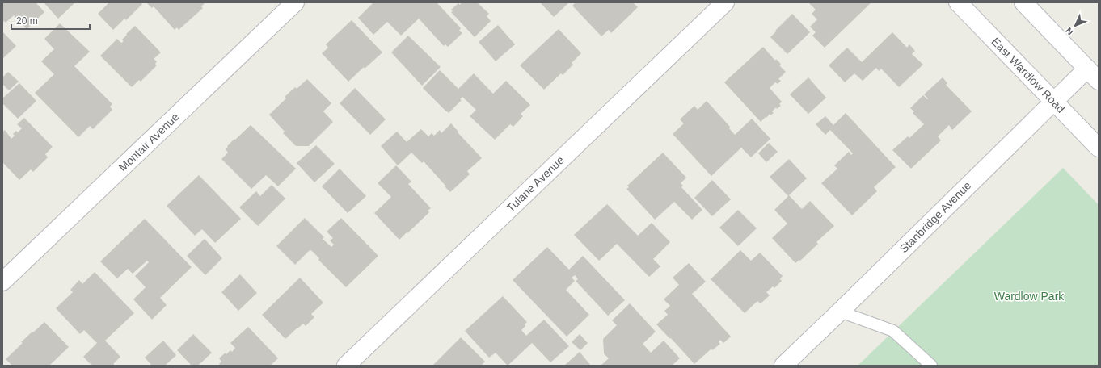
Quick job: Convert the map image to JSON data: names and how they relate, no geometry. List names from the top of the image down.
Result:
{
  "streets": {
    "street": [
      "East Wardlow Road",
      "Montair Avenue",
      "Tulane Avenue",
      "Stanbridge Avenue"
    ]
  },
  "crossings": [
    ["East Wardlow Road", "Stanbridge Avenue"]
  ],
  "parks": ["Wardlow Park"],
  "scale_bar": "20 m",
  "north": "bottom left"
}
